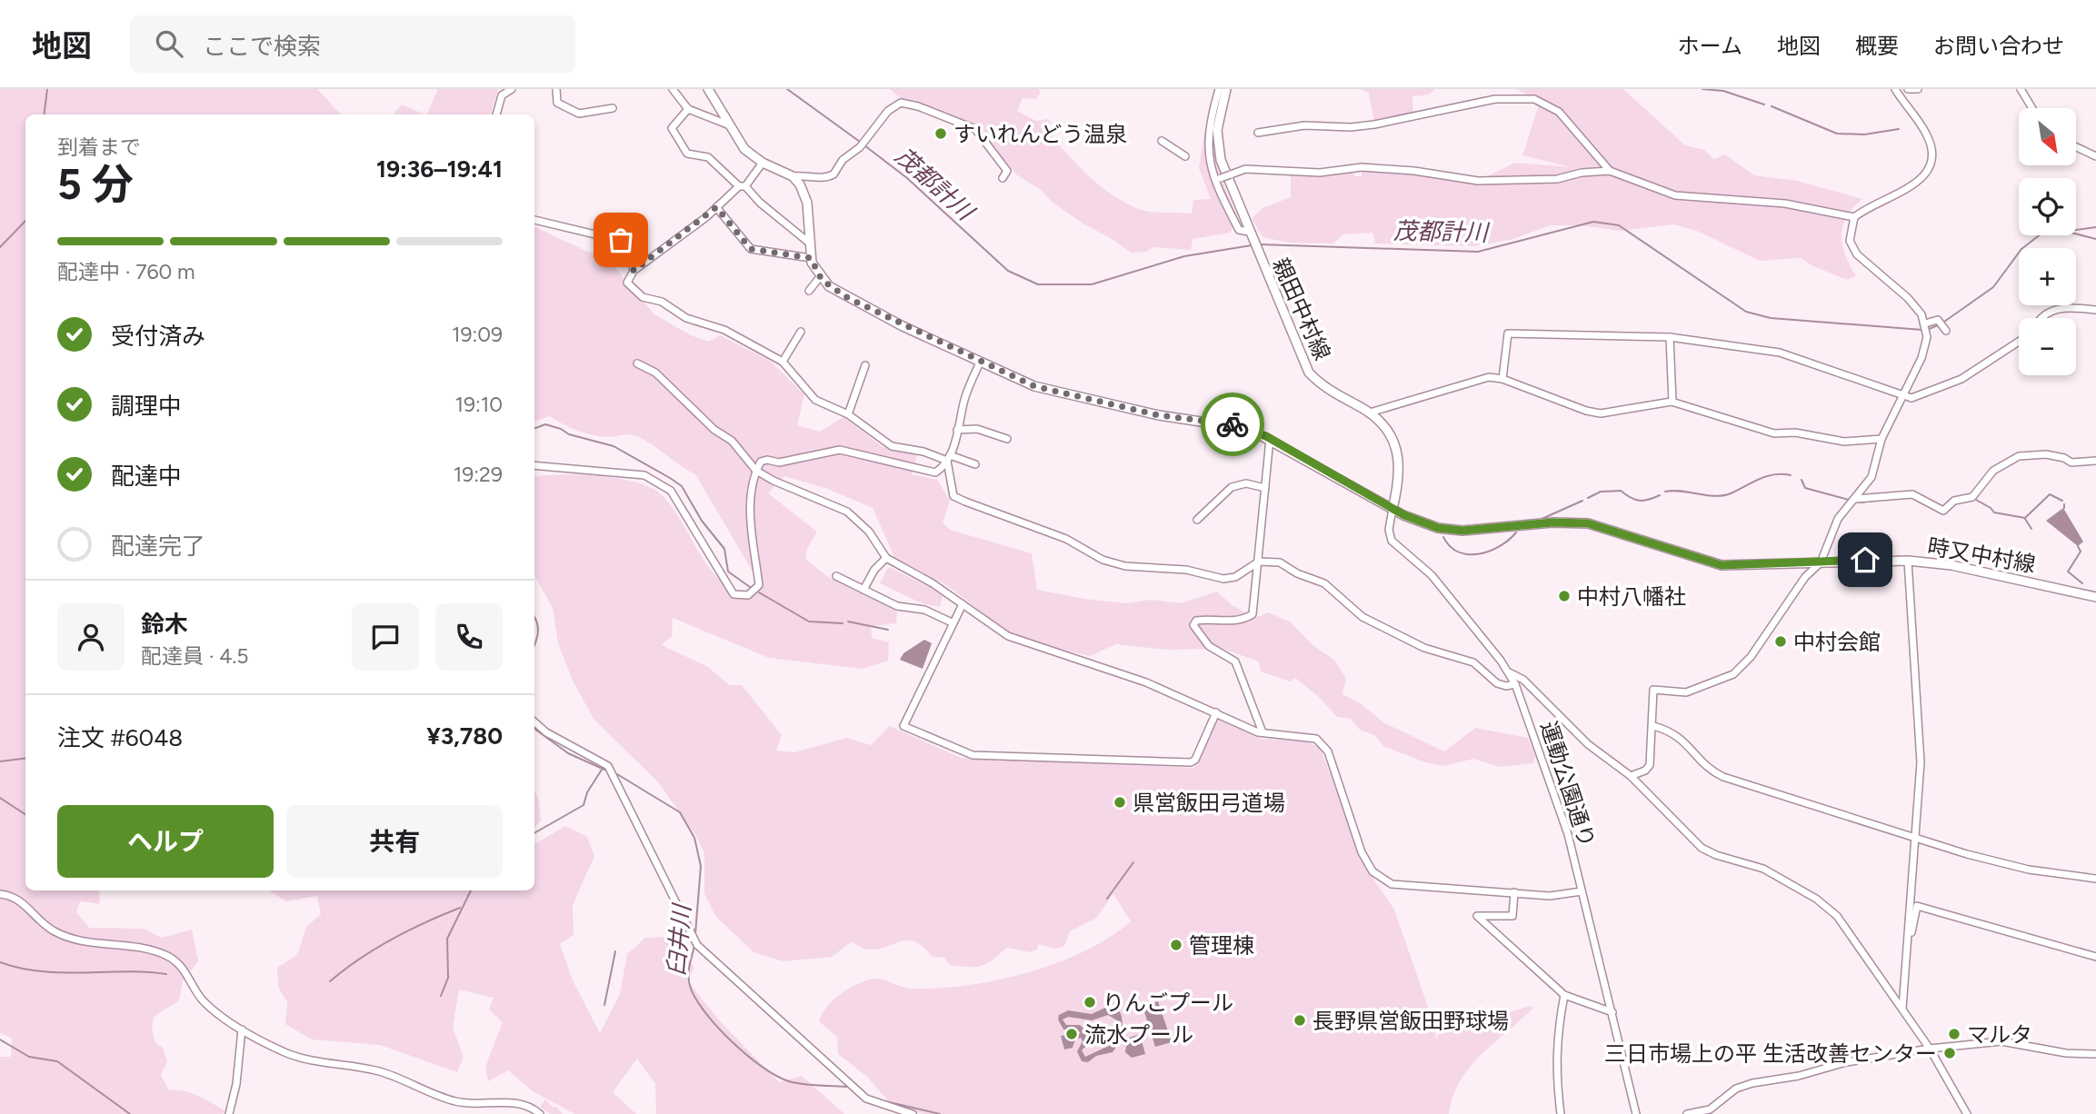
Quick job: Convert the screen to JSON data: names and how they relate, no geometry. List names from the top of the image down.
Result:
{
  "streets": {
    "main road": ["親田中村線", "時又中村線"],
    "street": ["運動公園通り"]
  },
  "crossings": [
    ["親田中村線", "時又中村線"],
    ["親田中村線", "運動公園通り"],
    ["時又中村線", "運動公園通り"]
  ],
  "water": ["茂都計川", "臼井川"],
  "places": [
    "すいれんどう温泉",
    "中村八幡社",
    "中村会館",
    "県営飯田弓道場",
    "管理棟",
    "りんごプール",
    "長野県営飯田野球場",
    "流水プール",
    "マルタ",
    "三日市場上の平 生活改善センター"
  ],
  "north": "bottom right",
  "page": {
    "header": "地図",
    "search": "ここで検索",
    "nav": [
      "ホーム",
      "地図",
      "概要",
      "お問い合わせ"
    ],
    "map_buttons": ["+", "−"],
    "heading": ["5 分", "到着まで", "19:36–19:41"],
    "panel": [
      "鈴木",
      "配達員 · 4.5",
      "注文 #6048",
      "¥3,780"
    ],
    "bar": "配達中 · 760 m",
    "list": [
      ["受付済み", "19:09"],
      ["調理中", "19:10"],
      ["配達中", "19:29"],
      "配達完了"
    ],
    "buttons": ["ヘルプ", "共有"]
  }
}
